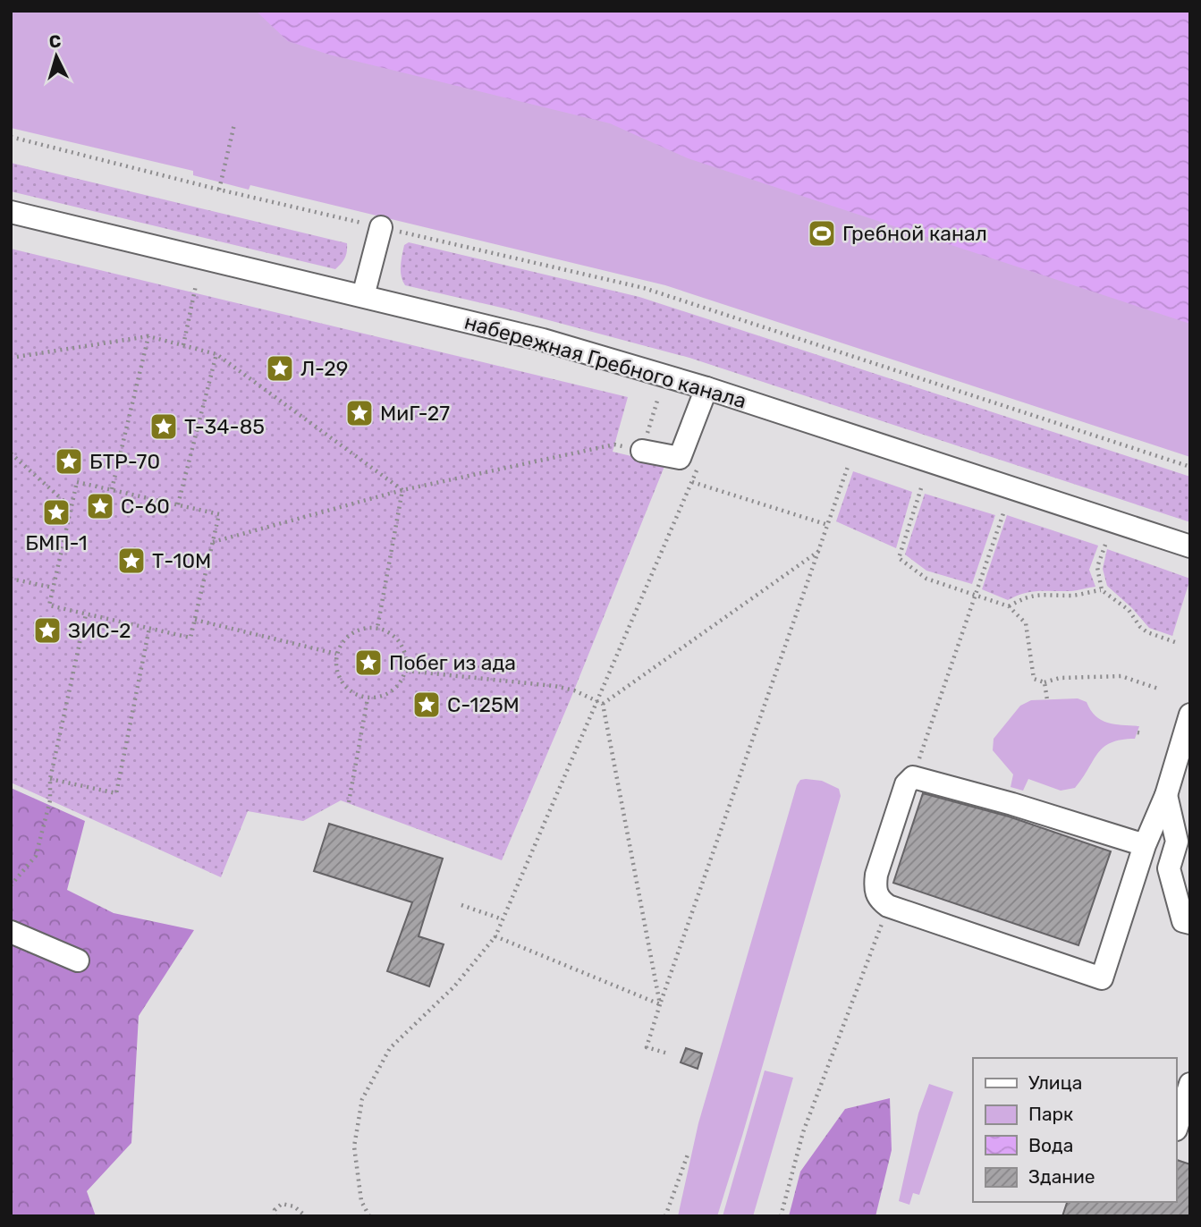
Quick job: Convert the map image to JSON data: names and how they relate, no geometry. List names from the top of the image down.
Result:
{
  "streets": {
    "street": ["набережная Гребного канала"]
  },
  "places": {
    "sports": ["Гребной канал"],
    "place": [
      "Л-29",
      "МиГ-27",
      "T-34-85",
      "БТР-70",
      "С-60",
      "БМП-1",
      "Т-10М",
      "ЗИС-2",
      "Побег из ада",
      "С-125М"
    ]
  },
  "legend": [
    "Улица",
    "Парк",
    "Вода",
    "Здание"
  ],
  "north": "top"
}
